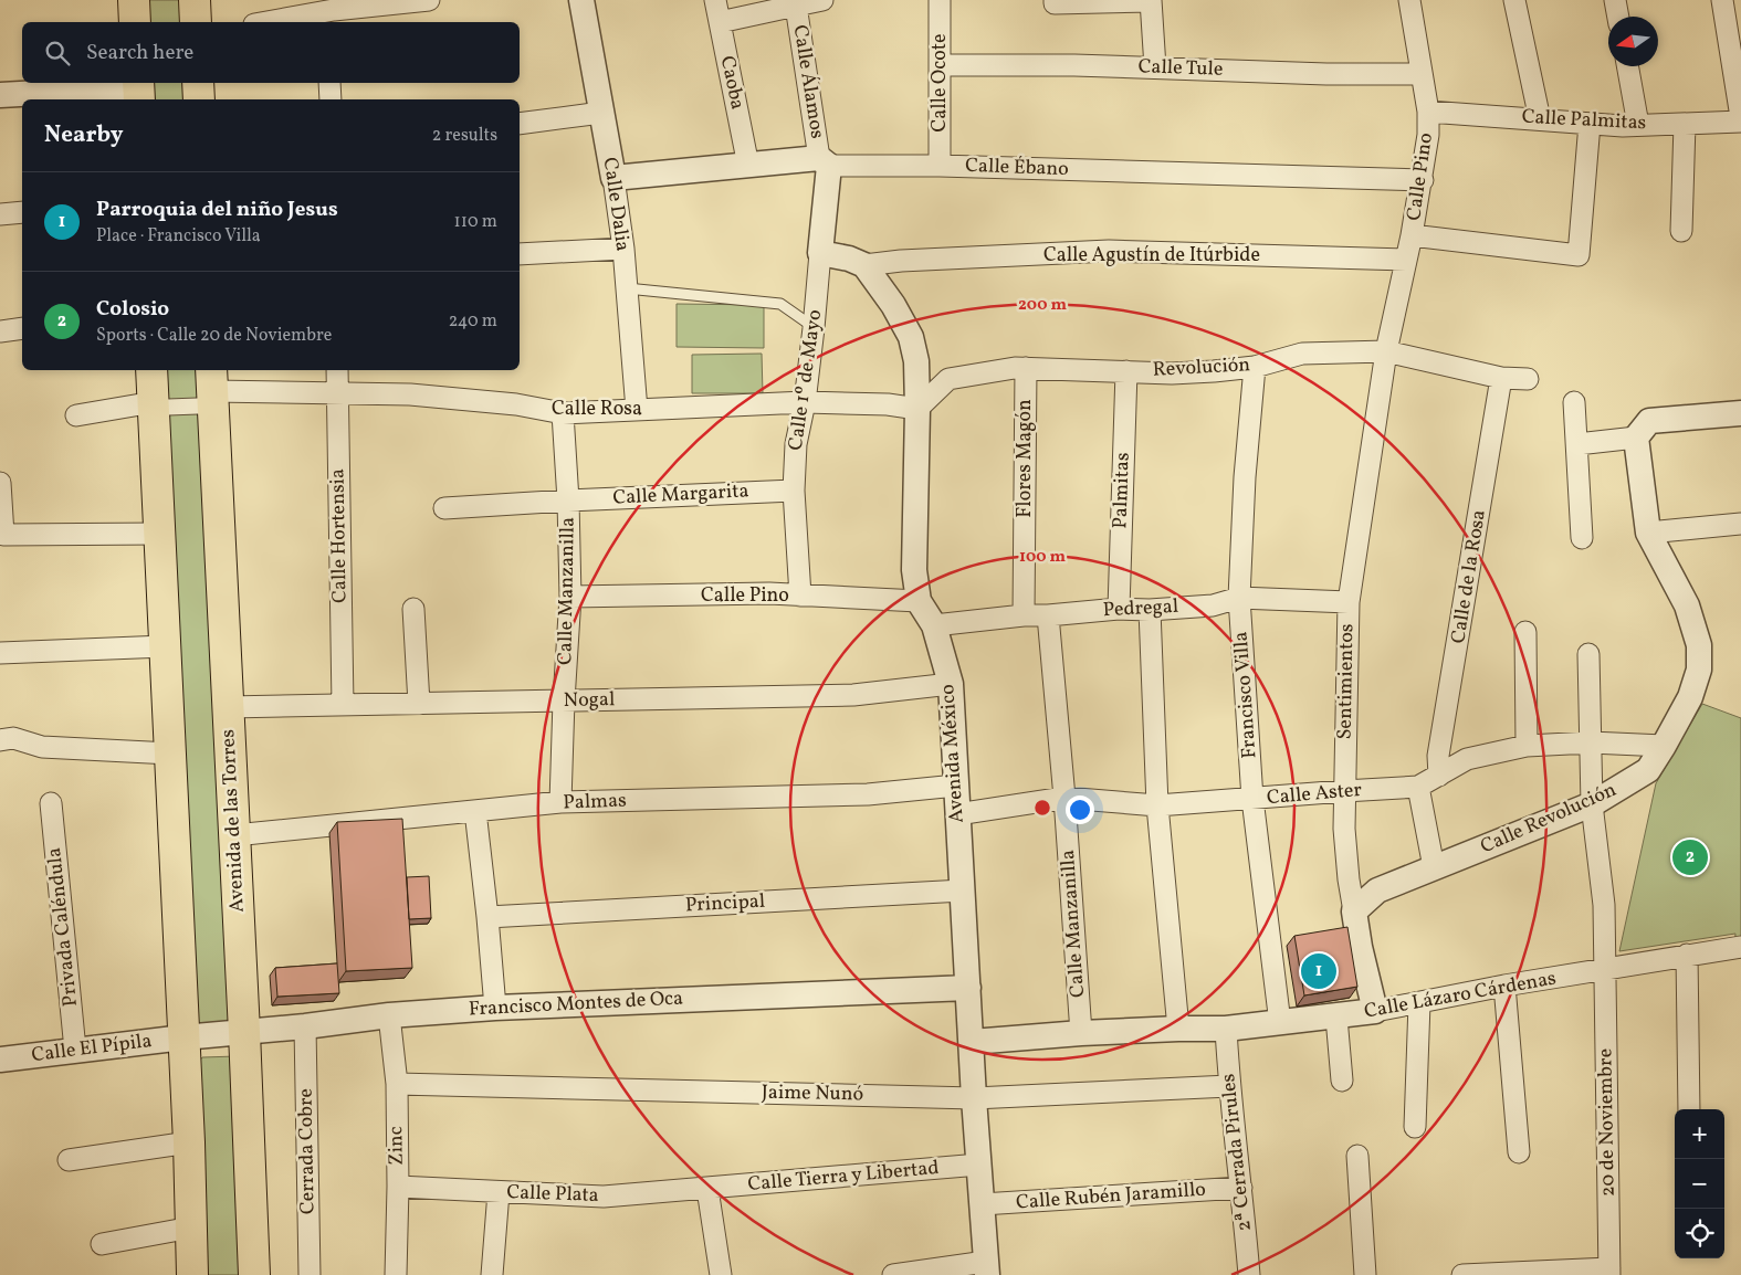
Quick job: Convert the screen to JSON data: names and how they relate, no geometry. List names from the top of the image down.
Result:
{
  "streets": {
    "main road": ["Avenida de las Torres"],
    "street": [
      "Calle Tule",
      "Calle Álamos",
      "Caoba",
      "Calle Ocote",
      "Calle Palmitas",
      "Calle Ébano",
      "Calle Pino",
      "Calle Dalia",
      "Calle Agustín de Itúrbide",
      "Revolución",
      "Calle 1º de Mayo",
      "Calle Rosa",
      "Flores Magón",
      "Palmitas",
      "Calle Margarita",
      "Calle Hortensia",
      "Calle de la Rosa",
      "Calle Manzanilla",
      "Pedregal",
      "Sentimientos",
      "Francisco Villa",
      "Nogal",
      "Avenida México",
      "Calle Aster",
      "Palmas",
      "Calle Revolución",
      "Principal",
      "Privada Caléndula",
      "Calle Lázaro Cárdenas",
      "Francisco Montes de Oca",
      "Calle El Pípila",
      "Jaime Nunó",
      "20 de Noviembre",
      "Zinc",
      "Cerrada Cobre",
      "2ª Cerrada Pirules",
      "Calle Tierra y Libertad",
      "Calle Plata",
      "Calle Rubén Jaramillo"
    ]
  },
  "crossings": [
    ["Calle Tule", "Calle Ocote"],
    ["Calle Tule", "Calle Pino"],
    ["Calle Álamos", "Caoba"],
    ["Calle Álamos", "Calle Ébano"],
    ["Calle Álamos", "Calle 1º de Mayo"],
    ["Caoba", "Calle Ébano"],
    ["Calle Ocote", "Calle Ébano"],
    ["Calle Palmitas", "Calle Pino"],
    ["Calle Ébano", "Calle Pino"],
    ["Calle Ébano", "Calle Dalia"],
    ["Calle Ébano", "Calle 1º de Mayo"],
    ["Calle Pino", "Calle Agustín de Itúrbide"],
    ["Calle Pino", "Revolución"],
    ["Calle Pino", "Calle 1º de Mayo"],
    ["Calle Pino", "Calle Manzanilla"],
    ["Calle Pino", "Sentimientos"],
    ["Calle Pino", "Avenida México"],
    ["Calle Dalia", "Calle Rosa"],
    ["Calle Agustín de Itúrbide", "Avenida México"],
    ["Revolución", "Calle Rosa"],
    ["Revolución", "Flores Magón"],
    ["Revolución", "Palmitas"],
    ["Revolución", "Calle de la Rosa"],
    ["Revolución", "Sentimientos"],
    ["Revolución", "Francisco Villa"],
    ["Revolución", "Avenida México"],
    ["Calle 1º de Mayo", "Calle Rosa"],
    ["Calle 1º de Mayo", "Calle Margarita"],
    ["Calle Rosa", "Calle Hortensia"],
    ["Calle Rosa", "Calle Manzanilla"],
    ["Calle Rosa", "Avenida México"],
    ["Calle Rosa", "Avenida de las Torres"],
    ["Flores Magón", "Pedregal"],
    ["Palmitas", "Pedregal"],
    ["Calle Margarita", "Calle Manzanilla"],
    ["Calle Hortensia", "Nogal"],
    ["Calle de la Rosa", "Calle Aster"],
    ["Calle Manzanilla", "Pedregal"],
    ["Calle Manzanilla", "Nogal"],
    ["Calle Manzanilla", "Calle Aster"],
    ["Calle Manzanilla", "Palmas"],
    ["Calle Manzanilla", "Calle Lázaro Cárdenas"],
    ["Pedregal", "Sentimientos"],
    ["Pedregal", "Francisco Villa"],
    ["Pedregal", "Avenida México"],
    ["Sentimientos", "Calle Aster"],
    ["Sentimientos", "Calle Revolución"],
    ["Sentimientos", "Calle Lázaro Cárdenas"],
    ["Francisco Villa", "Calle Aster"],
    ["Francisco Villa", "Calle Lázaro Cárdenas"],
    ["Nogal", "Avenida México"],
    ["Nogal", "Avenida de las Torres"],
    ["Avenida México", "Calle Aster"],
    ["Avenida México", "Palmas"],
    ["Avenida México", "Principal"],
    ["Avenida México", "Calle Lázaro Cárdenas"],
    ["Avenida México", "Francisco Montes de Oca"],
    ["Avenida México", "Jaime Nunó"],
    ["Avenida México", "Calle Tierra y Libertad"],
    ["Avenida México", "Calle Rubén Jaramillo"],
    ["Calle Aster", "Calle Revolución"],
    ["Calle Aster", "20 de Noviembre"],
    ["Palmas", "Avenida de las Torres"],
    ["Calle Revolución", "20 de Noviembre"],
    ["Avenida de las Torres", "Francisco Montes de Oca"],
    ["Privada Caléndula", "Calle El Pípila"],
    ["Calle Lázaro Cárdenas", "20 de Noviembre"],
    ["Calle Lázaro Cárdenas", "2ª Cerrada Pirules"],
    ["Francisco Montes de Oca", "Calle El Pípila"],
    ["Francisco Montes de Oca", "Zinc"],
    ["Francisco Montes de Oca", "Cerrada Cobre"],
    ["Jaime Nunó", "Zinc"],
    ["Jaime Nunó", "2ª Cerrada Pirules"],
    ["Zinc", "Calle Plata"],
    ["2ª Cerrada Pirules", "Calle Rubén Jaramillo"],
    ["Calle Tierra y Libertad", "Calle Plata"]
  ],
  "north": "left",
  "page": {
    "search": "Search here",
    "heading": ["Nearby", "2 results"],
    "list": [
      {
        "mark": "1",
        "name": "Parroquia del niño Jesus",
        "note": "Place · Francisco Villa",
        "value": "110 m"
      },
      {
        "mark": "2",
        "name": "Colosio",
        "note": "Sports · Calle 20 de Noviembre",
        "value": "240 m"
      }
    ],
    "pins": ["2", "1"],
    "map_buttons": ["+", "−"]
  },
  "rings": ["200 m", "100 m"]
}
